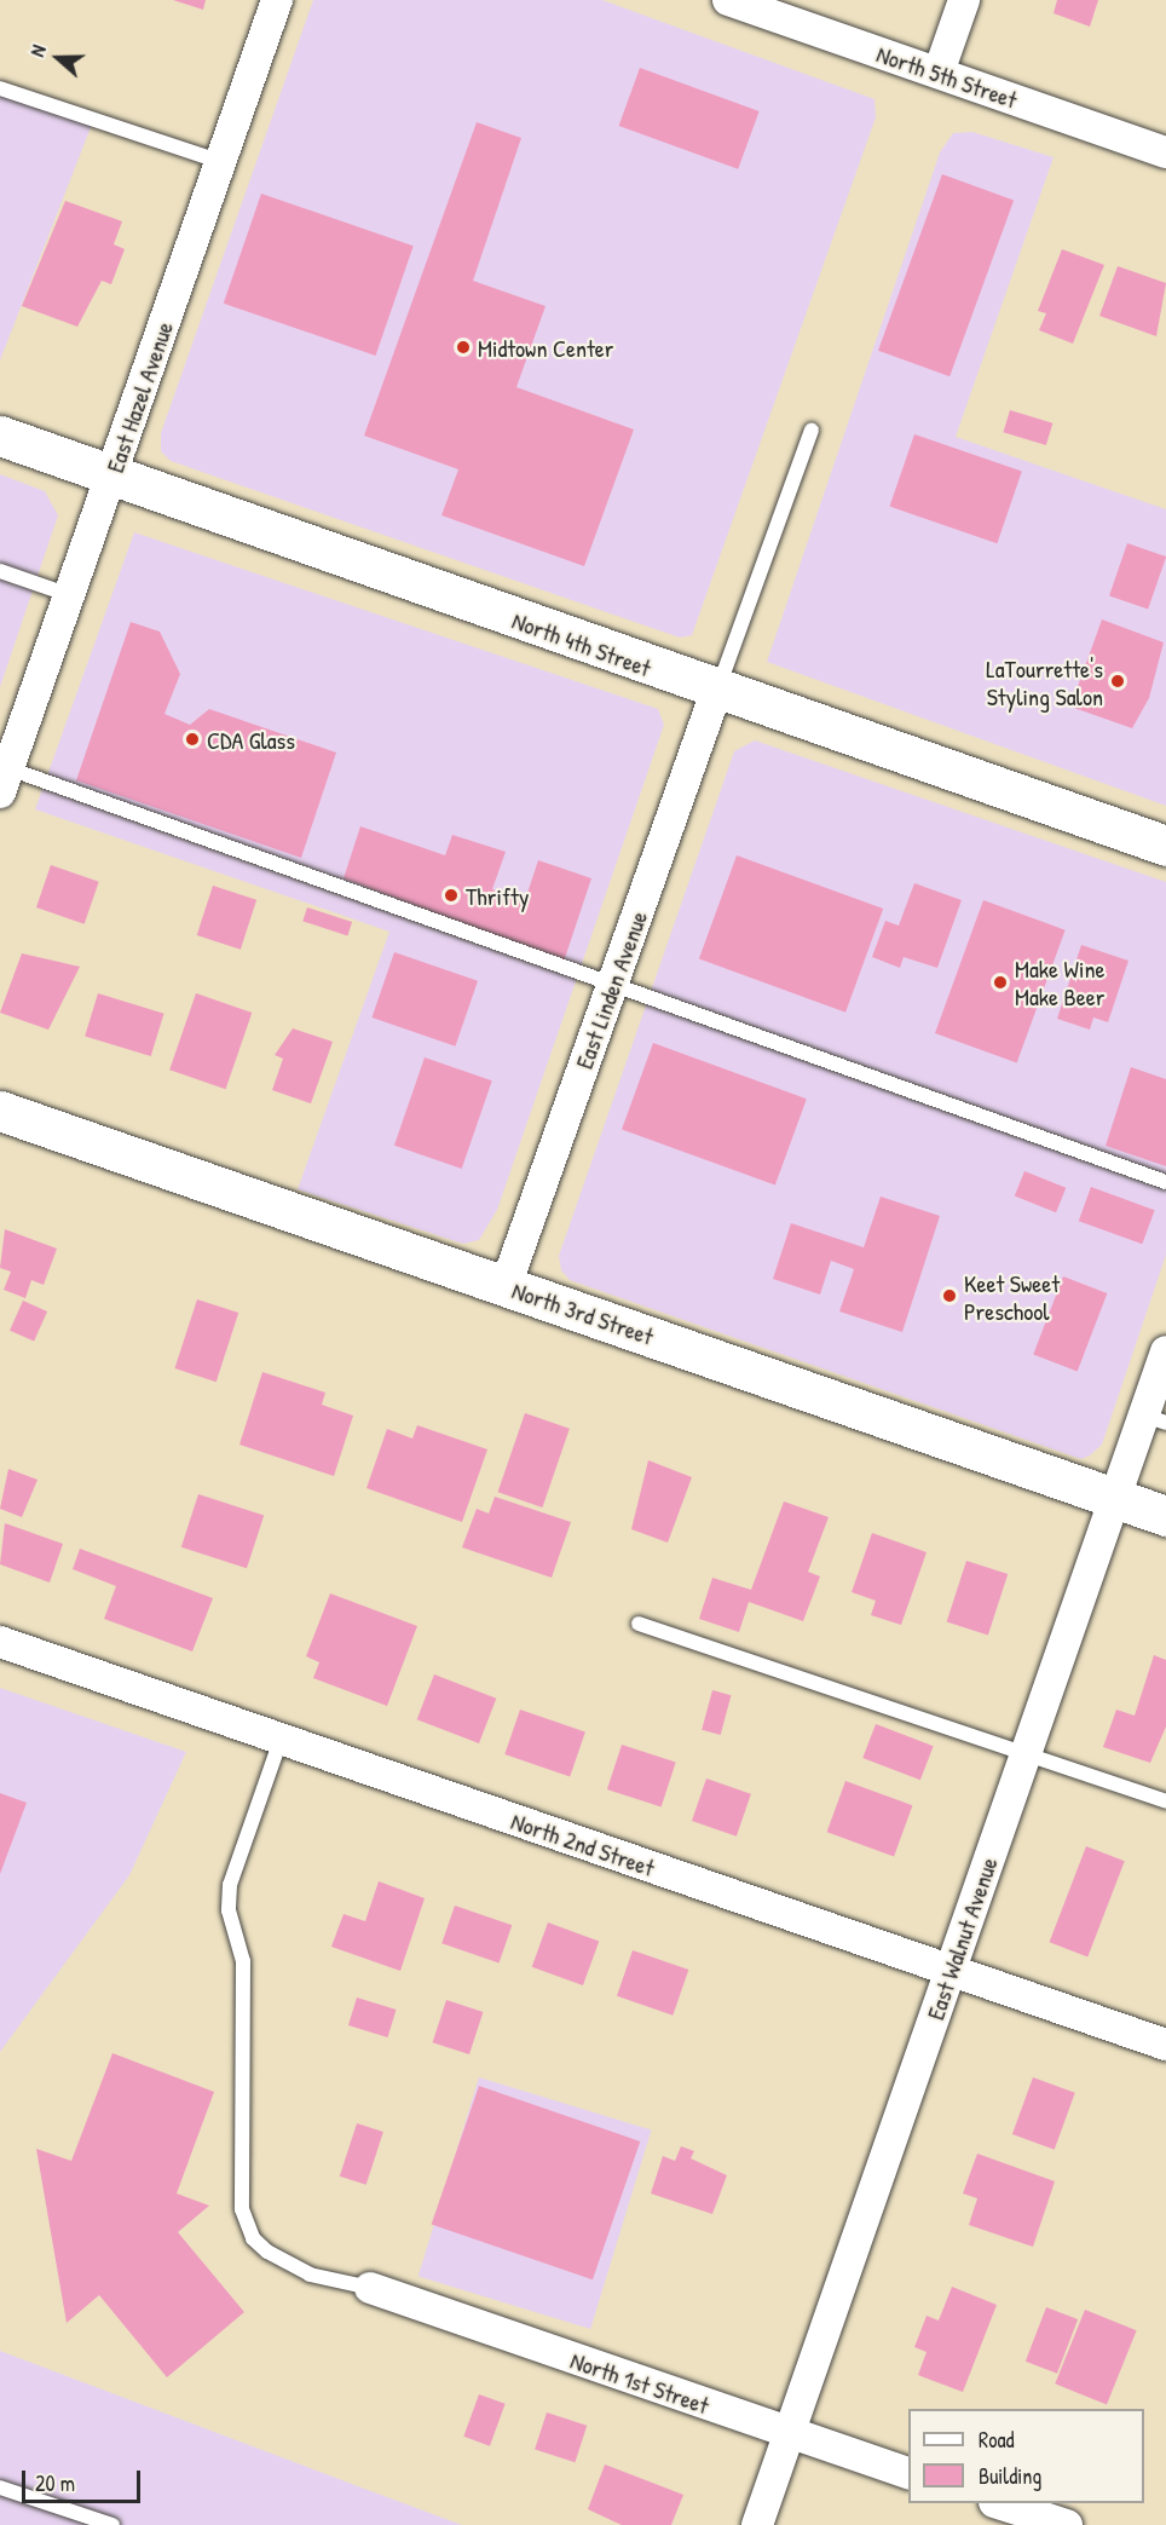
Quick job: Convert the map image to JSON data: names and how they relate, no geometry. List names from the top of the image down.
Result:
{
  "streets": {
    "main road": ["North 4th Street", "North 3rd Street"],
    "street": [
      "North 5th Street",
      "East Hazel Avenue",
      "East Linden Avenue",
      "North 2nd Street",
      "East Walnut Avenue",
      "North 1st Street"
    ]
  },
  "crossings": [
    ["East Hazel Avenue", "North 4th Street"],
    ["North 4th Street", "East Linden Avenue"],
    ["East Linden Avenue", "North 3rd Street"],
    ["North 3rd Street", "East Walnut Avenue"],
    ["North 2nd Street", "East Walnut Avenue"],
    ["East Walnut Avenue", "North 1st Street"]
  ],
  "places": [
    "Midtown Center",
    "LaTourrette's Styling Salon",
    "CDA Glass",
    "Thrifty",
    "Make Wine Make Beer",
    "Keet Sweet Preschool"
  ],
  "legend": ["Road", "Building"],
  "scale_bar": "20 m",
  "north": "left"
}
